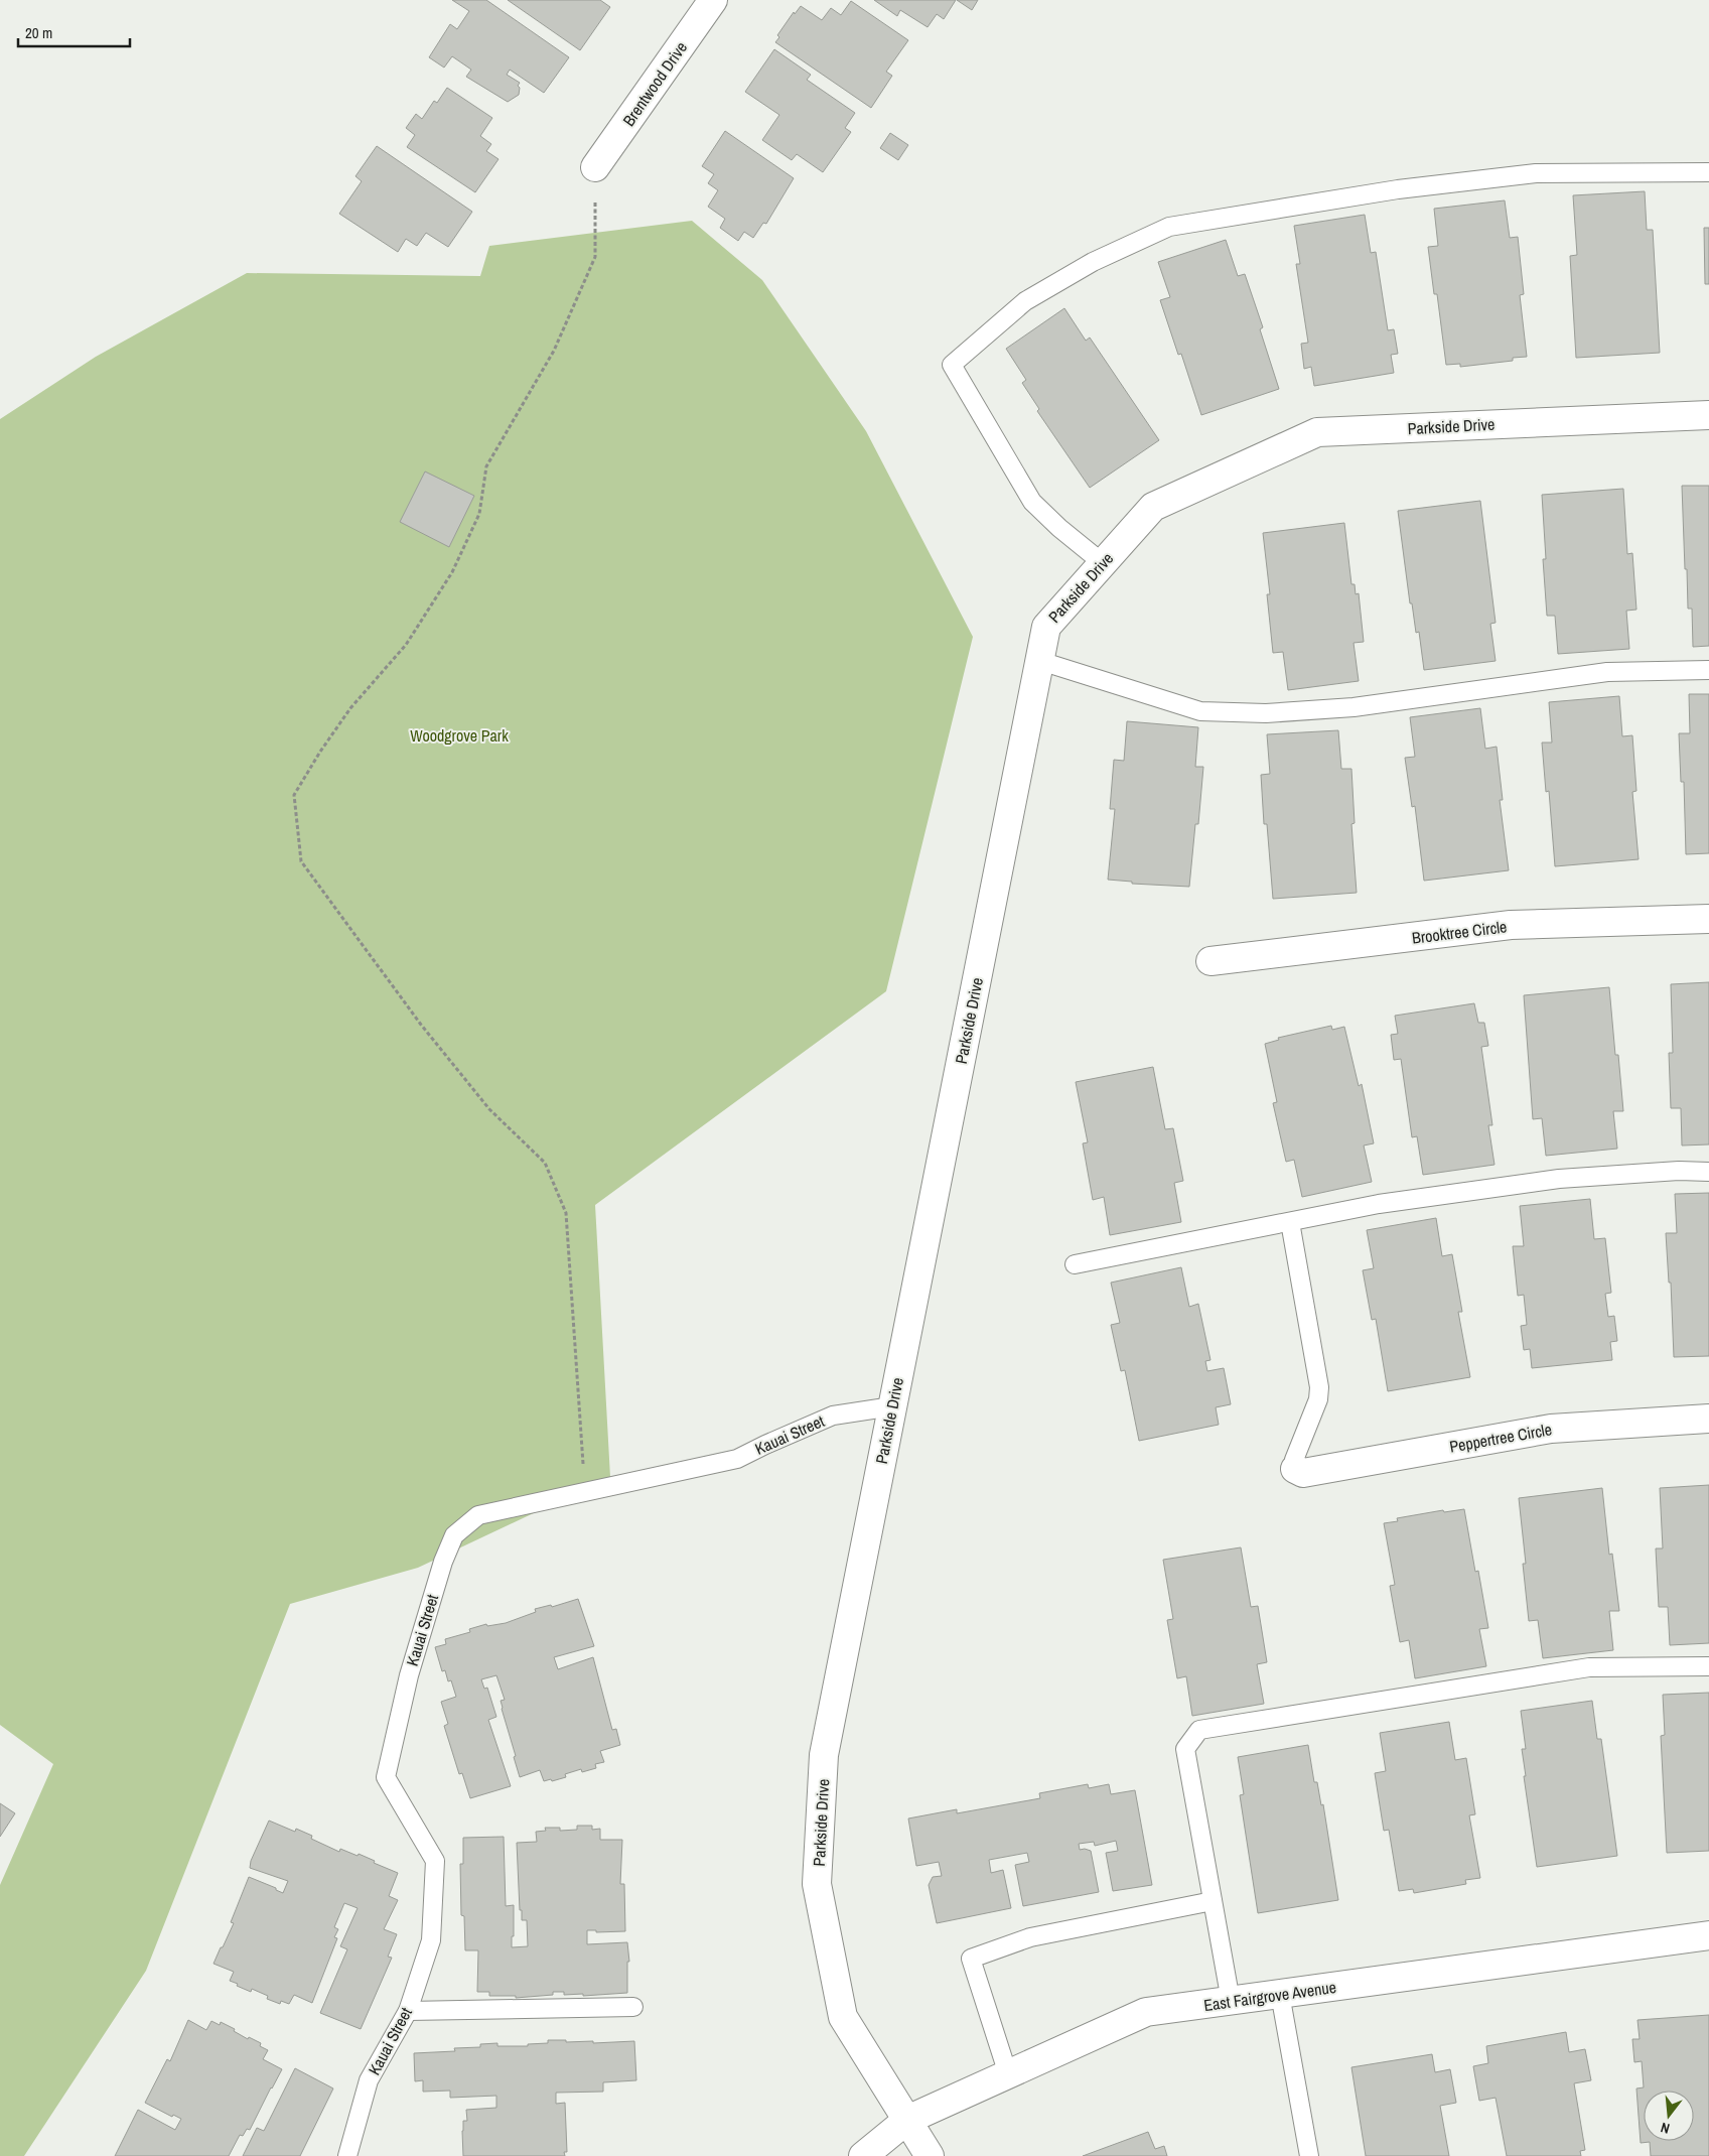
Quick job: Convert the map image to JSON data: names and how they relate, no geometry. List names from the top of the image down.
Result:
{
  "streets": {
    "street": [
      "Brentwood Drive",
      "Parkside Drive",
      "Brooktree Circle",
      "Peppertree Circle",
      "East Fairgrove Avenue"
    ],
    "lane": ["Kauai Street"]
  },
  "crossings": [
    ["Parkside Drive", "Kauai Street"],
    ["Parkside Drive", "East Fairgrove Avenue"]
  ],
  "parks": ["Woodgrove Park"],
  "scale_bar": "20 m",
  "north": "bottom"
}
